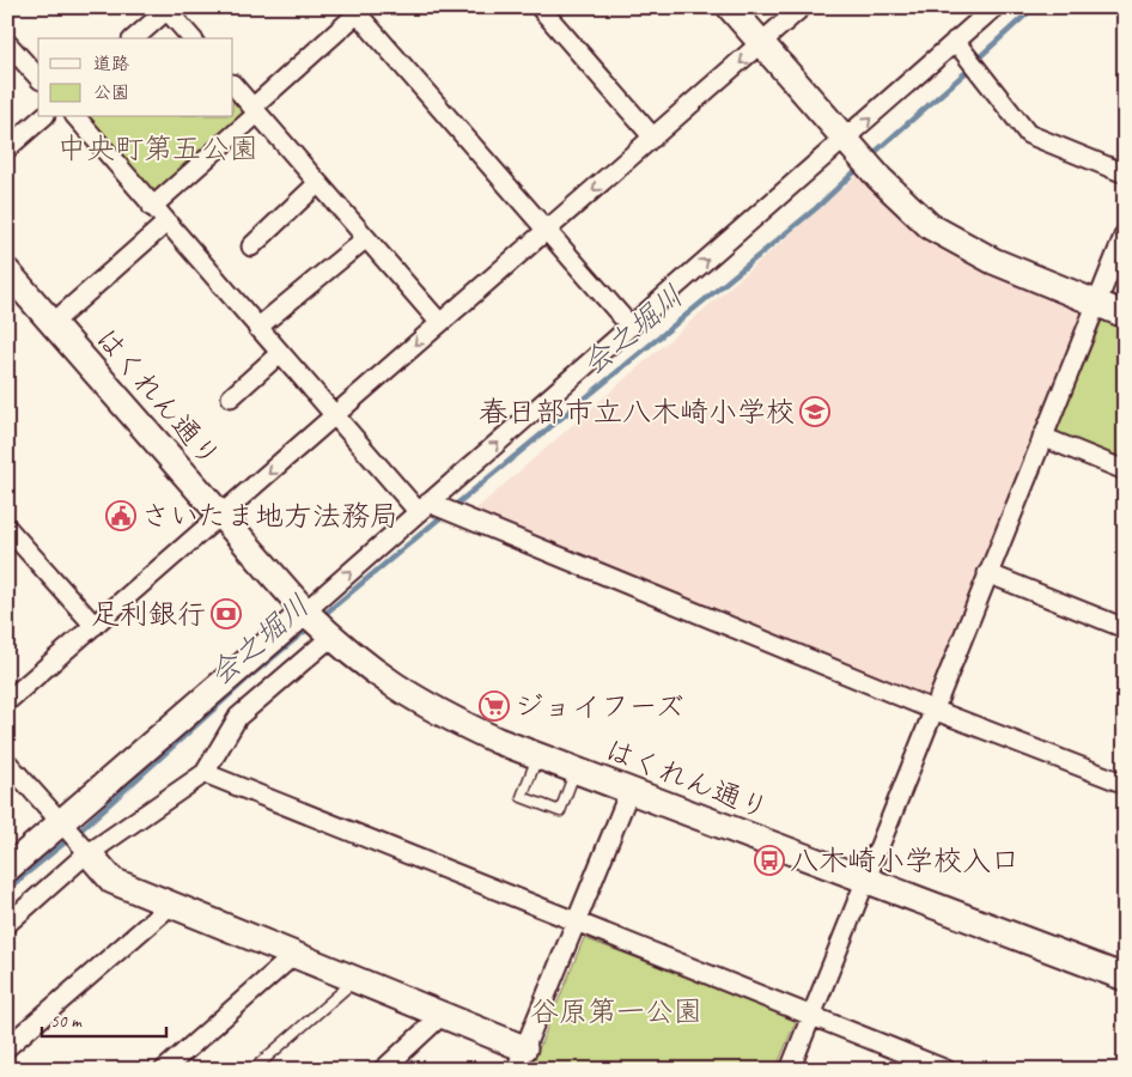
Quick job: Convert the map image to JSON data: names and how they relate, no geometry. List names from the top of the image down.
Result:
{
  "streets": {
    "street": ["はくれん通り"]
  },
  "water": ["会之堀川"],
  "parks": ["中央町第五公園", "谷原第一公園"],
  "places": {
    "school or university": ["春日部市立八木崎小学校"],
    "public building": ["さいたま地方法務局"],
    "bank": ["足利銀行"],
    "supermarket": ["ジョイフーズ"],
    "bus stop": ["八木崎小学校入口"]
  },
  "legend": ["道路", "公園"],
  "scale_bar": "50 m"
}
